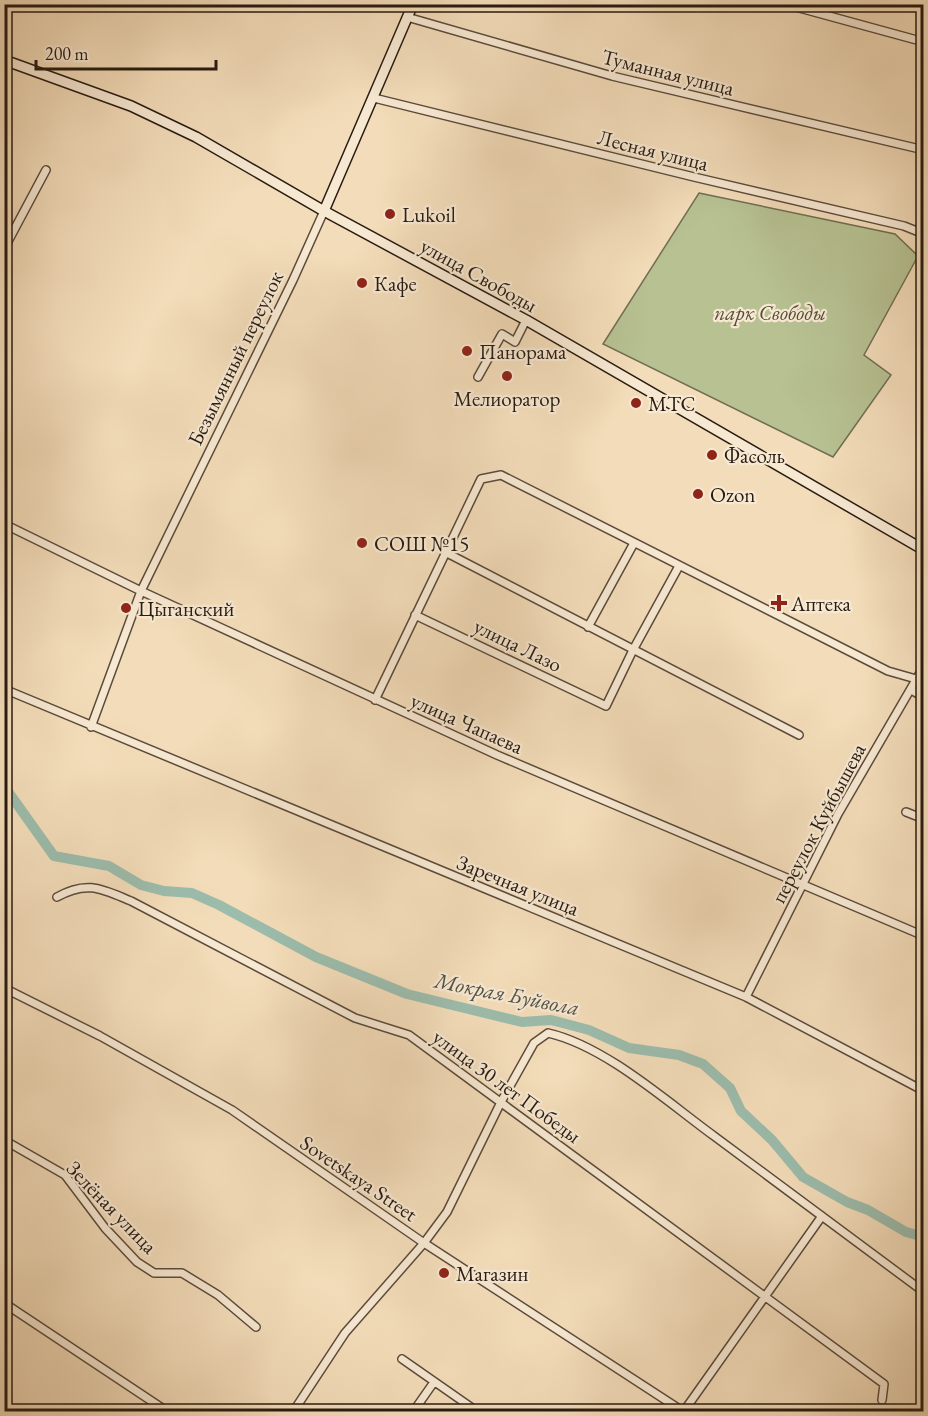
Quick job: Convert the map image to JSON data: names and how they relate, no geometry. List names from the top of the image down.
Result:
{
  "streets": {
    "main road": ["улица Свободы", "Безымянный переулок"],
    "street": [
      "Туманная улица",
      "Лесная улица",
      "улица Лазо",
      "улица Чапаева",
      "переулок Куйбышева",
      "Заречная улица",
      "улица 30 лет Победы",
      "Sovetskaya Street",
      "Зелёная улица"
    ]
  },
  "crossings": [
    ["Туманная улица", "Безымянный переулок"],
    ["Лесная улица", "Безымянный переулок"],
    ["улица Свободы", "Безымянный переулок"],
    ["Безымянный переулок", "улица Чапаева"],
    ["Безымянный переулок", "Заречная улица"],
    ["улица Чапаева", "переулок Куйбышева"],
    ["переулок Куйбышева", "Заречная улица"]
  ],
  "water": ["Мокрая Буйвола"],
  "parks": ["парк Свободы"],
  "places": {
    "other": [
      "Lukoil",
      "Кафе",
      "Панорама",
      "Мелиоратор",
      "МТС",
      "Фасоль",
      "Ozon",
      "СОШ №15",
      "Цыганский",
      "Магазин"
    ],
    "health": ["Аптека"]
  },
  "scale_bar": "200 m"
}
